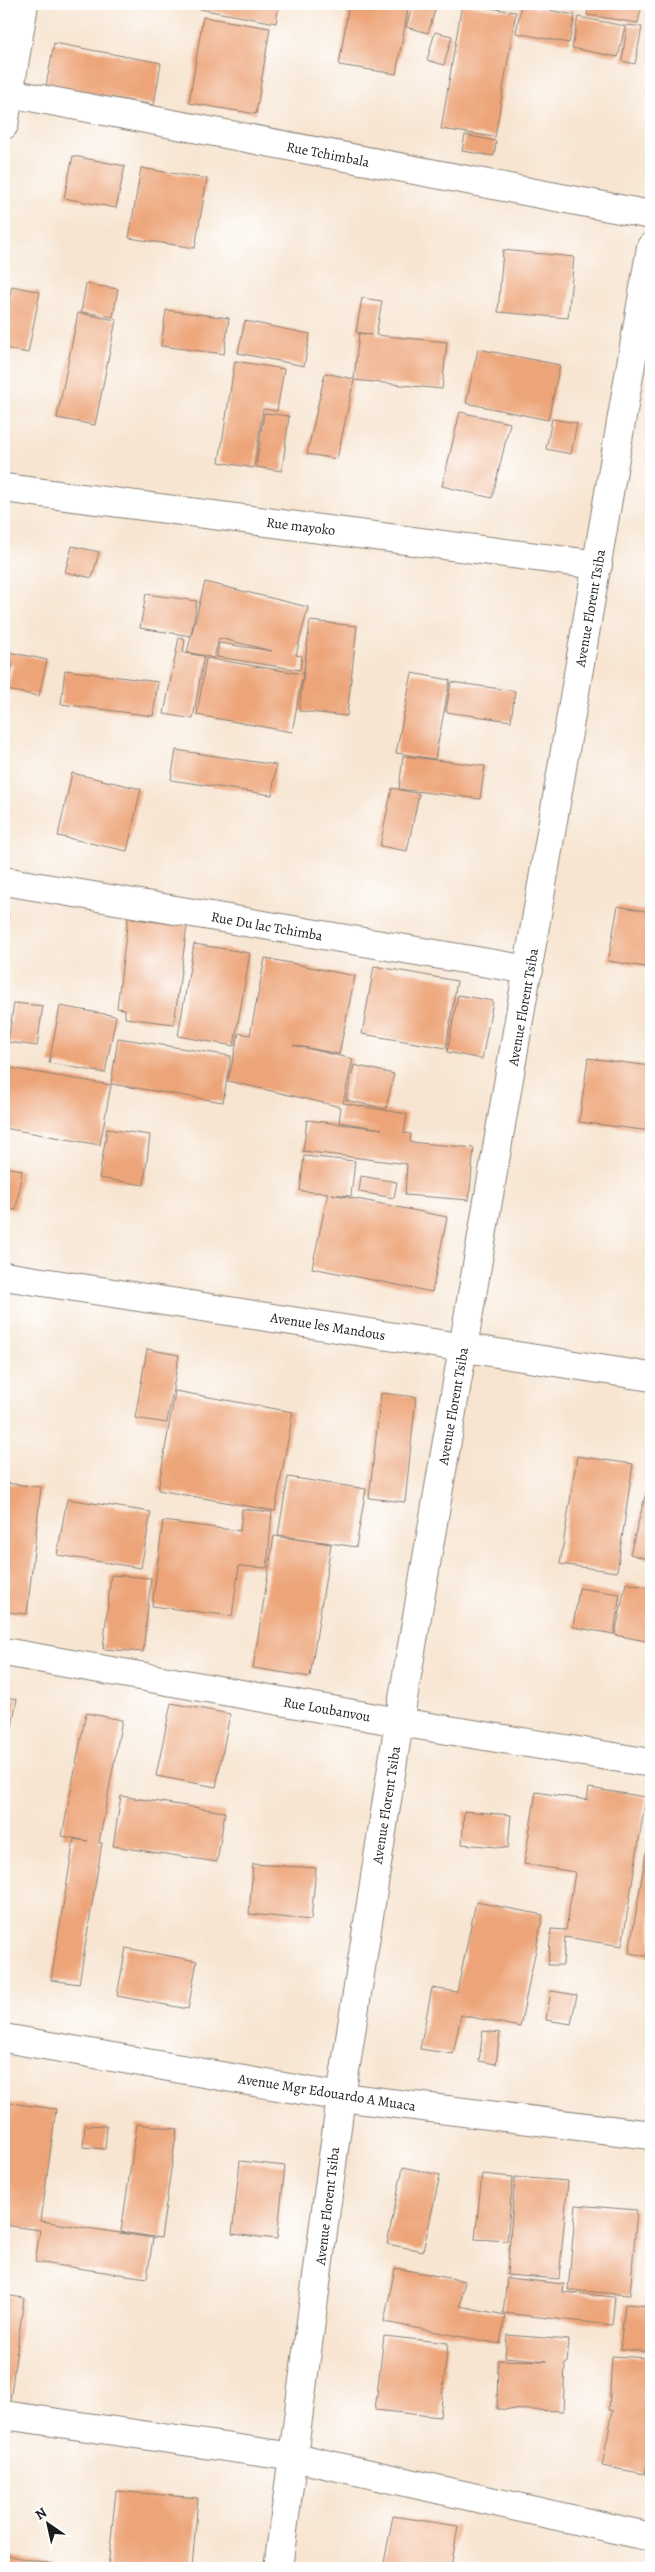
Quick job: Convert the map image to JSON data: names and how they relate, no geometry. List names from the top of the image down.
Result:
{
  "streets": {
    "street": [
      "Rue Tchimbala",
      "Rue mayoko",
      "Avenue Florent Tsiba",
      "Rue Du lac Tchimba",
      "Avenue les Mandous",
      "Rue Loubanvou",
      "Avenue Mgr Edouardo A Muaca"
    ]
  },
  "crossings": [
    ["Rue mayoko", "Avenue Florent Tsiba"],
    ["Avenue Florent Tsiba", "Rue Du lac Tchimba"],
    ["Avenue Florent Tsiba", "Avenue les Mandous"],
    ["Avenue Florent Tsiba", "Rue Loubanvou"],
    ["Avenue Florent Tsiba", "Avenue Mgr Edouardo A Muaca"]
  ],
  "north": "top left"
}
